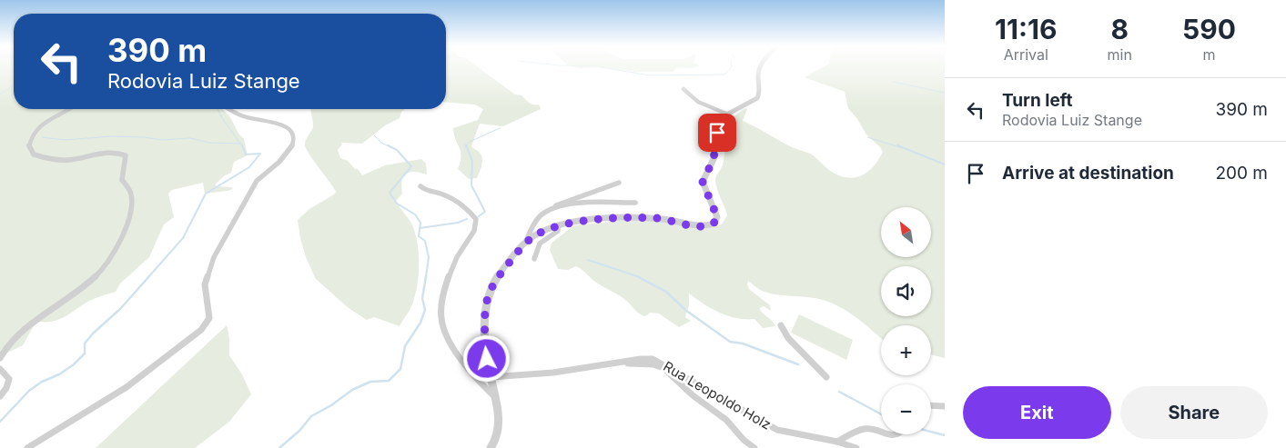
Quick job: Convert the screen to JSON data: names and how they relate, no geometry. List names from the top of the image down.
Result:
{
  "streets": {
    "street": ["Rua Leopoldo Holz"]
  },
  "north": "top left",
  "page": {
    "eta": [
      "11:16",
      "Arrival",
      "8",
      "min",
      "590",
      "m"
    ],
    "turn": ["390 m", "Rodovia Luiz Stange"],
    "list": [
      {
        "name": "Turn left",
        "note": "Rodovia Luiz Stange",
        "value": "390 m"
      },
      {
        "name": "Arrive at destination",
        "value": "200 m"
      }
    ],
    "map_buttons": ["+", "−"],
    "buttons": ["Exit", "Share"]
  }
}
